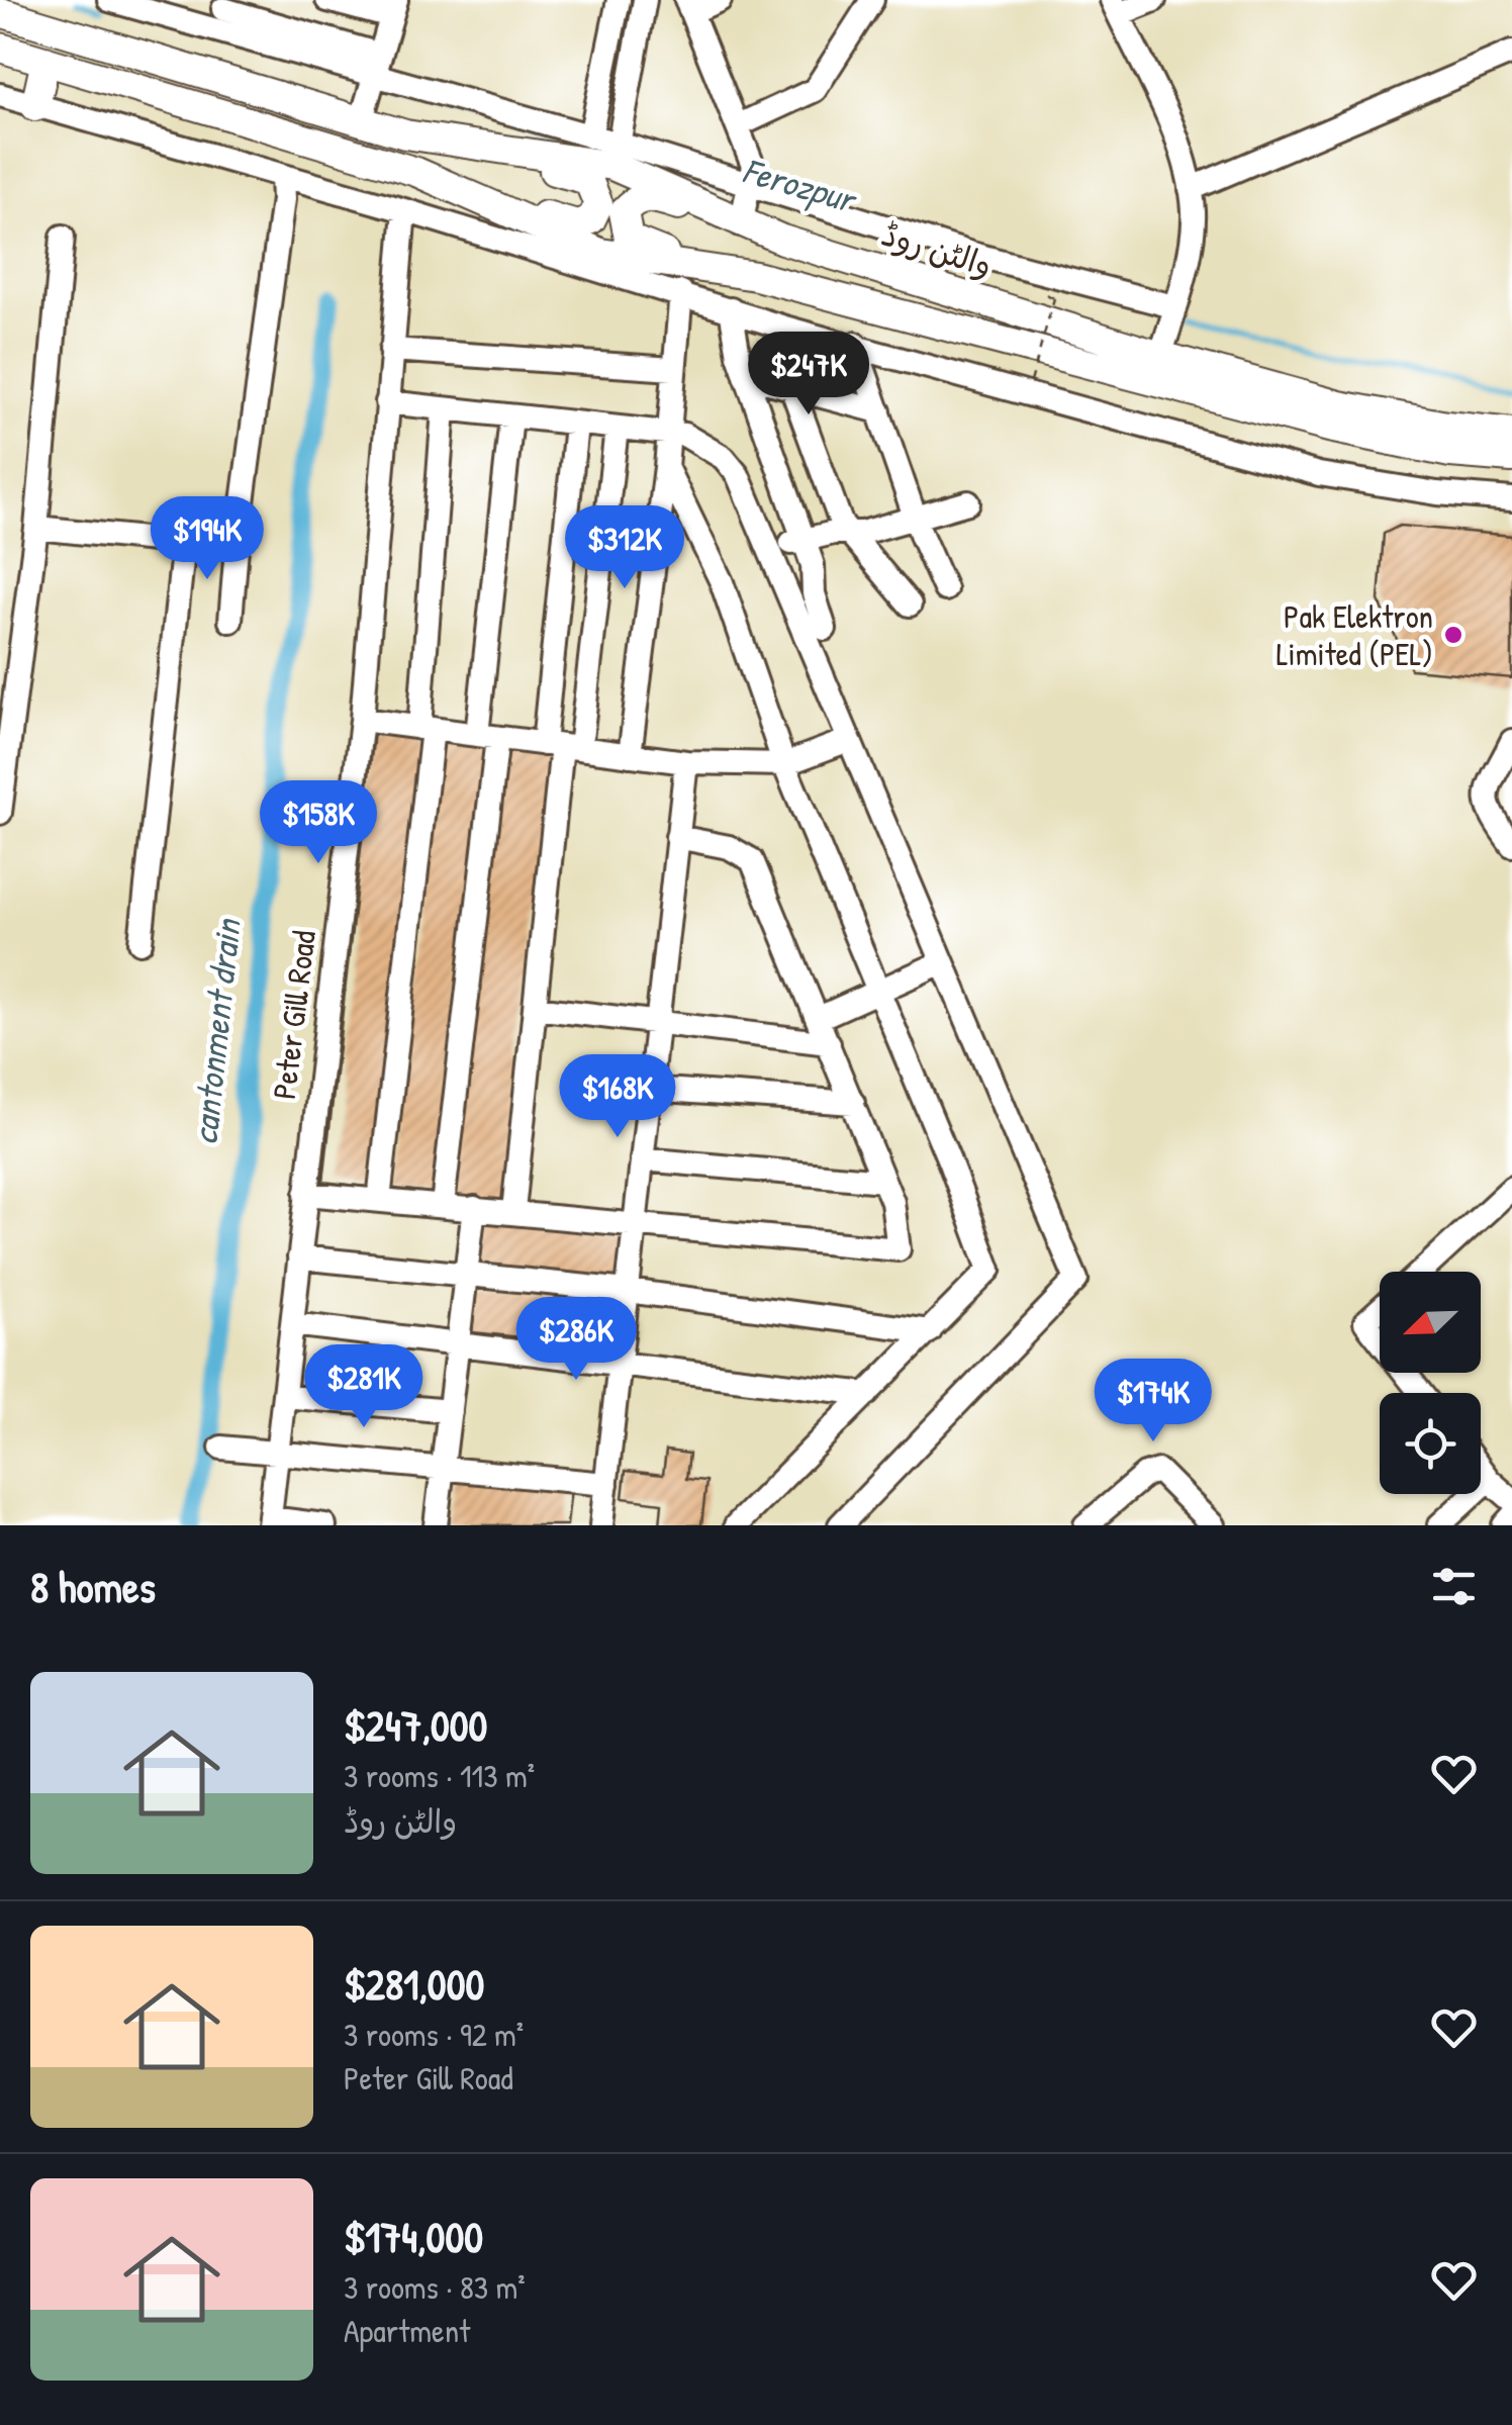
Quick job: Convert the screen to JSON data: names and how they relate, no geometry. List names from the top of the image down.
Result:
{
  "streets": {
    "main road": ["والٹن روڈ"],
    "street": ["Peter Gill Road"]
  },
  "water": ["Ferozpur", "cantonment drain"],
  "places": ["Pak Elektron Limited (PEL)"],
  "north": "bottom left",
  "page": {
    "price": [
      "$247K",
      "$194K",
      "$312K",
      "$158K",
      "$168K",
      "$286K",
      "$281K",
      "$174K"
    ],
    "heading": "8 homes",
    "list": [
      {
        "name": "$247,000",
        "note": "3 rooms · 113 m² · والٹن روڈ"
      },
      {
        "name": "$281,000",
        "note": "3 rooms · 92 m² · Peter Gill Road"
      },
      {
        "name": "$174,000",
        "note": "3 rooms · 83 m² · Apartment"
      }
    ]
  }
}
